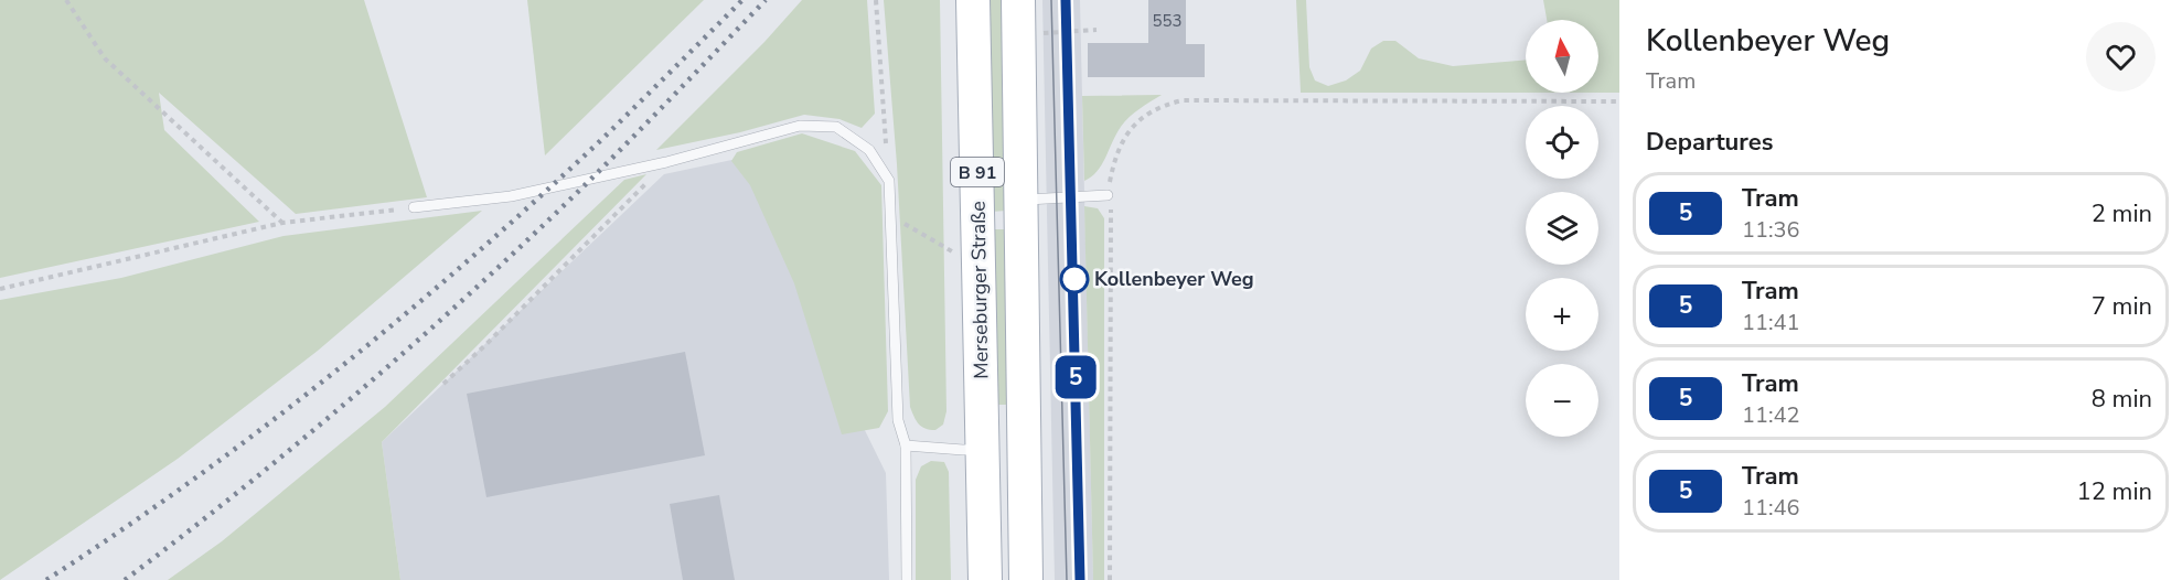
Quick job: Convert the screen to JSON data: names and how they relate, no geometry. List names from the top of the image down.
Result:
{
  "streets": {
    "main road": ["B 91", "Merseburger Straße"]
  },
  "places": ["Kollenbeyer Weg"],
  "lines": ["tram line 5"],
  "house_numbers": ["553"],
  "north": "top",
  "page": {
    "on_map": "5",
    "heading": [
      ["Kollenbeyer Weg", "Tram"],
      "Departures"
    ],
    "map_buttons": ["+", "−"],
    "list": [
      {
        "mark": "5",
        "name": "Tram",
        "note": "11:36",
        "value": "2 min"
      },
      {
        "mark": "5",
        "name": "Tram",
        "note": "11:41",
        "value": "7 min"
      },
      {
        "mark": "5",
        "name": "Tram",
        "note": "11:42",
        "value": "8 min"
      },
      {
        "mark": "5",
        "name": "Tram",
        "note": "11:46",
        "value": "12 min"
      }
    ]
  }
}
